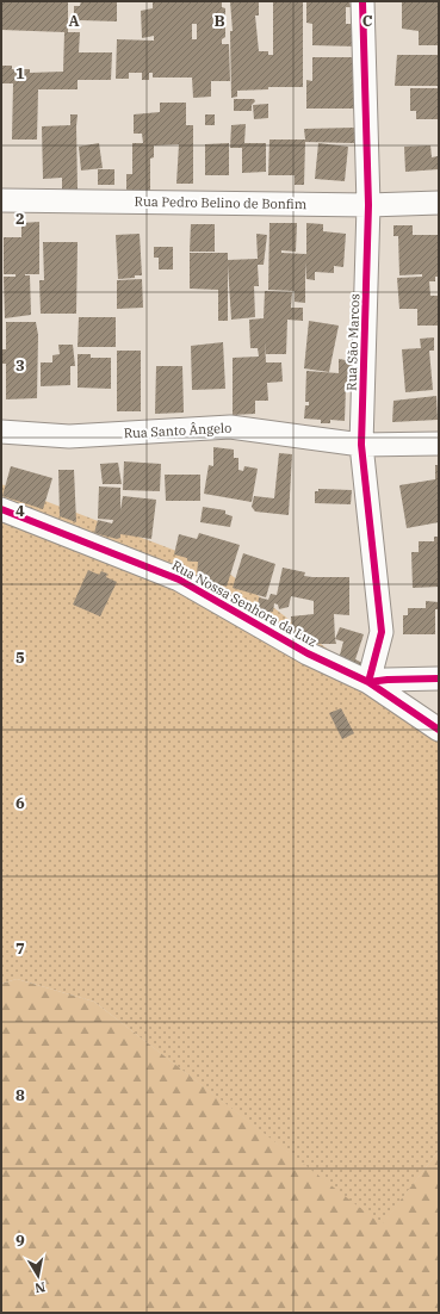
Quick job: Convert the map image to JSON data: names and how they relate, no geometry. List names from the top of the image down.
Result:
{
  "streets": {
    "street": [
      "Rua Pedro Belino de Bonfim",
      "Rua São Marcos",
      "Rua Santo Ângelo",
      "Rua Nossa Senhora da Luz"
    ]
  },
  "crossings": [
    ["Rua Pedro Belino de Bonfim", "Rua São Marcos"],
    ["Rua São Marcos", "Rua Santo Ângelo"],
    ["Rua São Marcos", "Rua Nossa Senhora da Luz"]
  ],
  "north": "bottom",
  "grid": {
    "columns": ["A", "B", "C"],
    "rows": [
      "1",
      "2",
      "3",
      "4",
      "5",
      "6",
      "7",
      "8",
      "9"
    ]
  }
}
